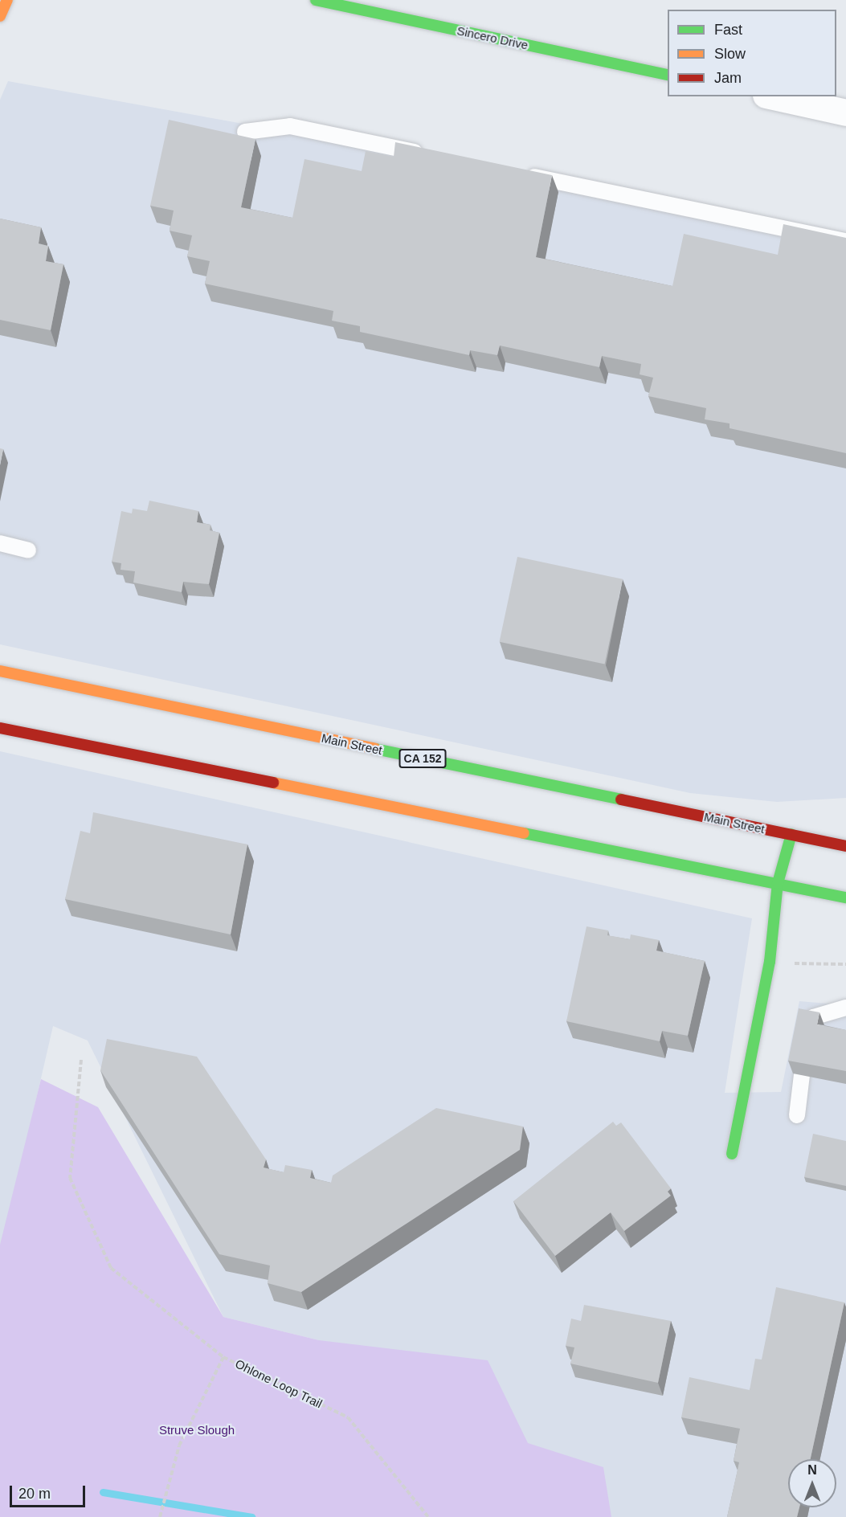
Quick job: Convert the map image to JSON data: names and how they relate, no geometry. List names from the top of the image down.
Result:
{
  "streets": {
    "main road": ["Sincero Drive", "Main Street", "CA 152"],
    "path": ["Ohlone Loop Trail"]
  },
  "parks": ["Struve Slough"],
  "legend": ["Fast", "Slow", "Jam"],
  "scale_bar": "20 m",
  "north": "top"
}
